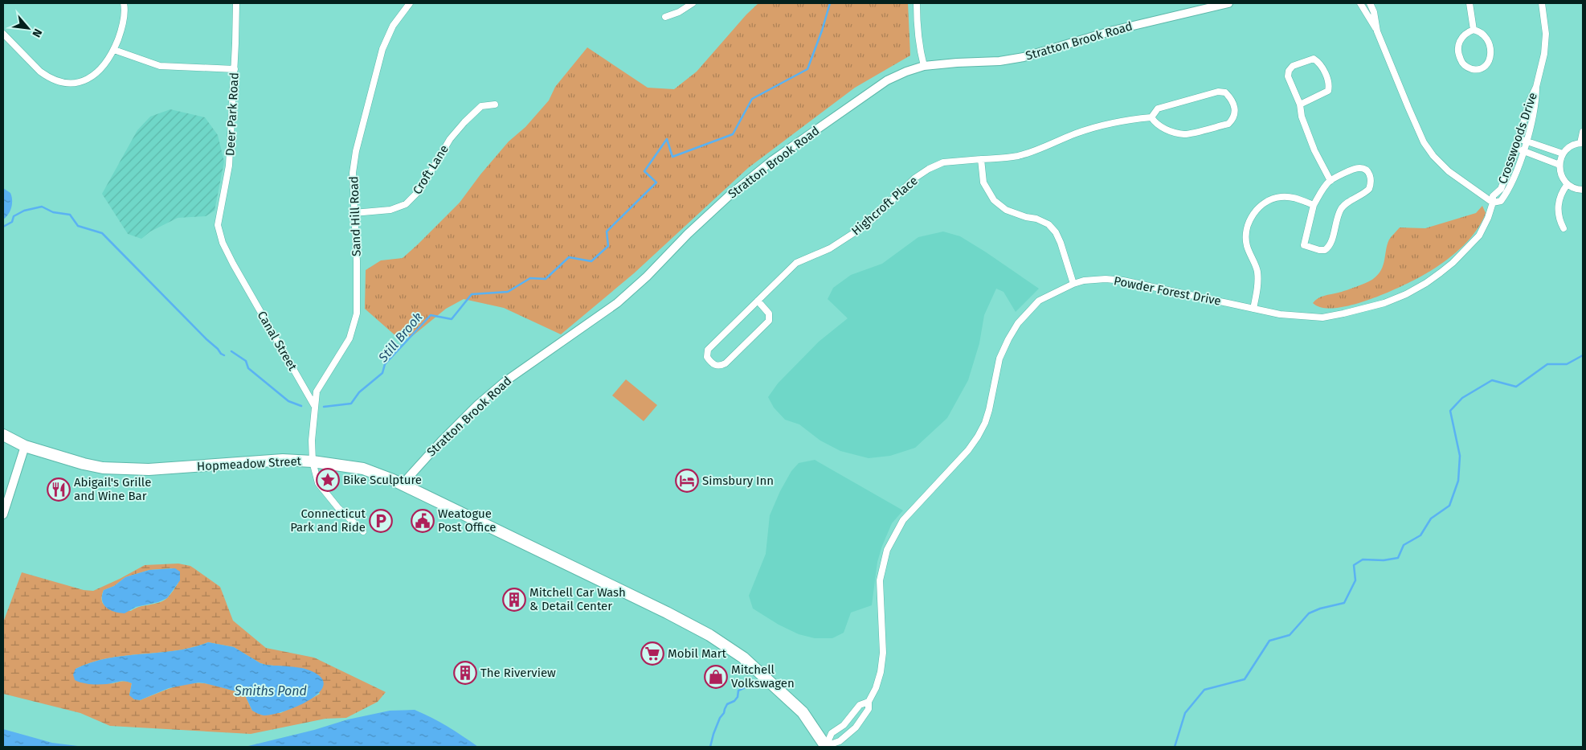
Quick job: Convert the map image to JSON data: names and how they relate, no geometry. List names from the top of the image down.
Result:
{
  "streets": {
    "highway": ["Hopmeadow Street"],
    "street": [
      "Stratton Brook Road",
      "Deer Park Road",
      "Crosswoods Drive",
      "Croft Lane",
      "Highcroft Place",
      "Sand Hill Road",
      "Powder Forest Drive",
      "Canal Street"
    ]
  },
  "crossings": [
    ["Stratton Brook Road", "Hopmeadow Street"],
    ["Deer Park Road", "Canal Street"],
    ["Crosswoods Drive", "Powder Forest Drive"],
    ["Croft Lane", "Sand Hill Road"],
    ["Sand Hill Road", "Canal Street"],
    ["Powder Forest Drive", "Hopmeadow Street"]
  ],
  "water": ["Still Brook", "Smiths Pond"],
  "places": {
    "place": ["Bike Sculpture"],
    "hotel": ["Simsbury Inn"],
    "restaurant": ["Abigail's Grille and Wine Bar"],
    "parking": ["Connecticut Park and Ride"],
    "public building": ["Weatogue Post Office"],
    "building": ["Mitchell Car Wash & Detail Center", "The Riverview"],
    "supermarket": ["Mobil Mart"],
    "shop": ["Mitchell Volkswagen"]
  },
  "north": "bottom right"
}
